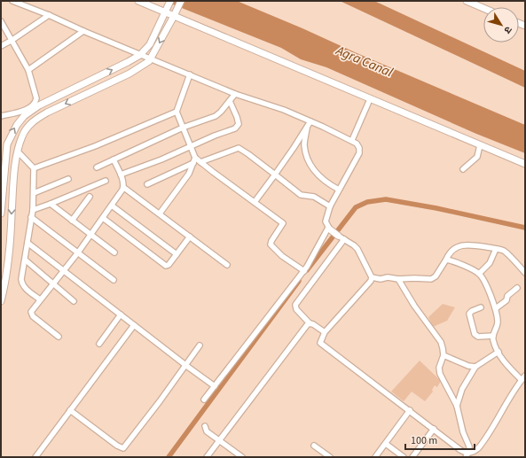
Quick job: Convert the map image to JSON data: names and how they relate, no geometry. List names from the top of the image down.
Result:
{
  "water": ["Agra Canal"],
  "scale_bar": "100 m",
  "north": "bottom right"
}
